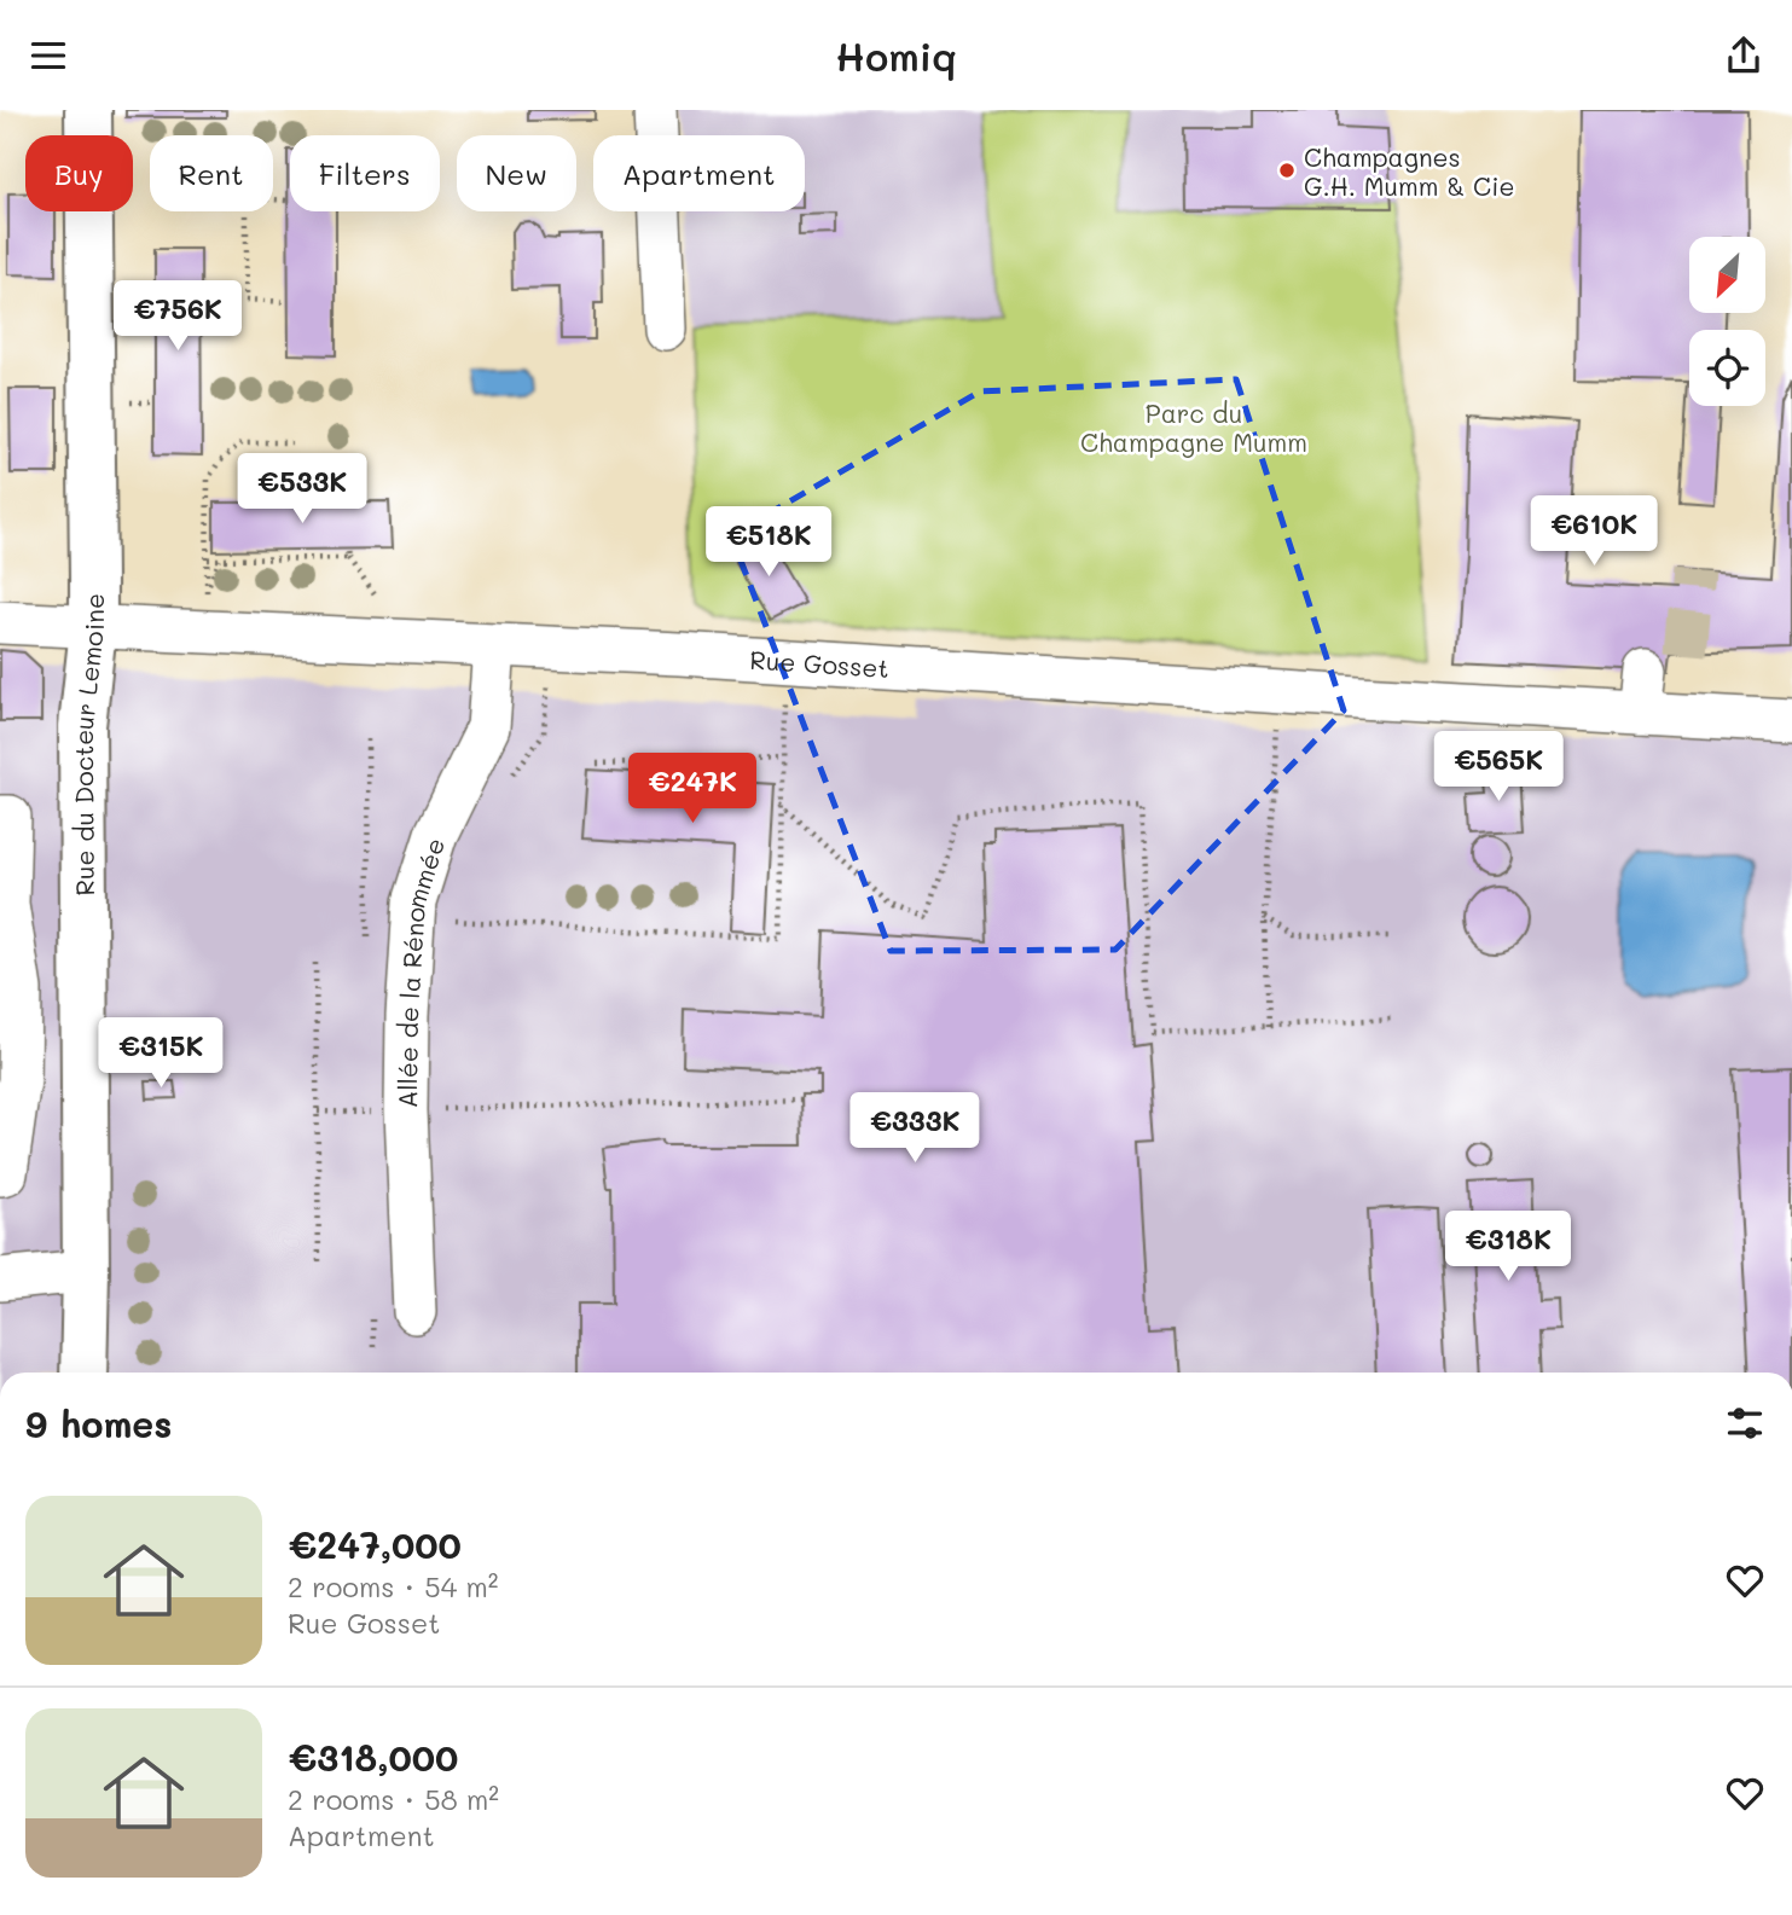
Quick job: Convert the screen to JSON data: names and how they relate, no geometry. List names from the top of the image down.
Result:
{
  "streets": {
    "main road": ["Rue du Docteur Lemoine"],
    "street": ["Rue Gosset", "Allée de la Rénommée"]
  },
  "crossings": [
    ["Rue Gosset", "Rue du Docteur Lemoine"],
    ["Rue Gosset", "Allée de la Rénommée"]
  ],
  "parks": ["Parc du Champagne Mumm"],
  "places": ["Champagnes G.H. Mumm & Cie"],
  "north": "bottom left",
  "page": {
    "header": "Homiq",
    "chip": [
      "Buy",
      "Rent",
      "Filters",
      "New",
      "Apartment"
    ],
    "price": [
      "€756K",
      "€533K",
      "€610K",
      "€518K",
      "€565K",
      "€247K",
      "€315K",
      "€333K",
      "€318K"
    ],
    "heading": "9 homes",
    "list": [
      {
        "name": "€247,000",
        "note": "2 rooms · 54 m² · Rue Gosset"
      },
      {
        "name": "€318,000",
        "note": "2 rooms · 58 m² · Apartment"
      }
    ]
  }
}
